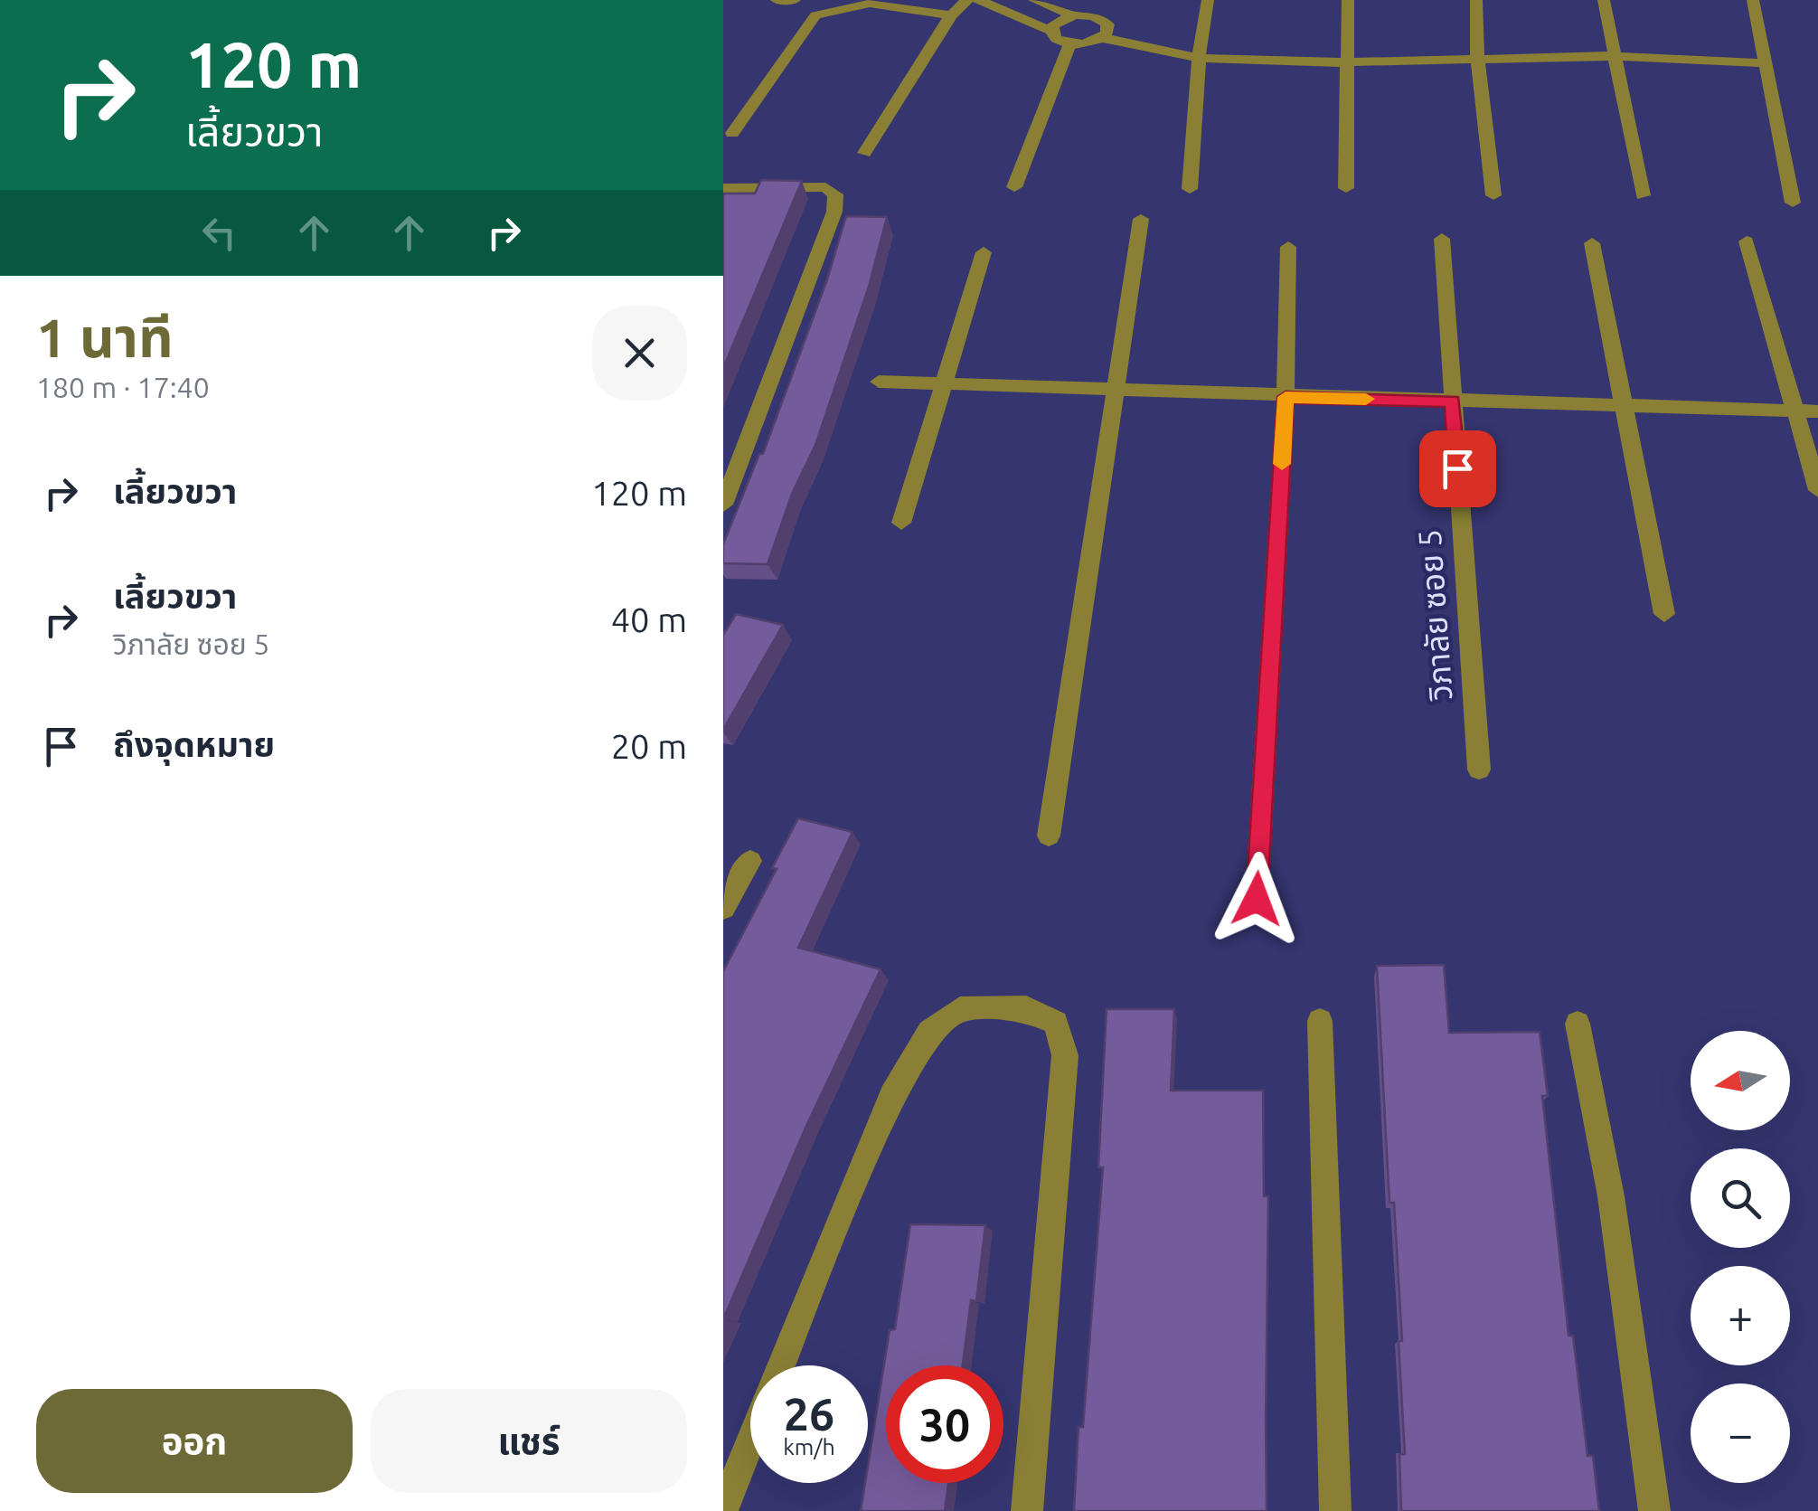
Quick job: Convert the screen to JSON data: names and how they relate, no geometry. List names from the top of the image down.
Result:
{
  "streets": {
    "street": ["วิภาลัย ซอย 5"]
  },
  "north": "left",
  "page": {
    "turn": ["120 m", "เลี้ยวขวา"],
    "heading": ["1 นาที", "180 m · 17:40"],
    "list": [
      {
        "name": "เลี้ยวขวา",
        "value": "120 m"
      },
      {
        "name": "เลี้ยวขวา",
        "note": "วิภาลัย ซอย 5",
        "value": "40 m"
      },
      {
        "name": "ถึงจุดหมาย",
        "value": "20 m"
      }
    ],
    "map_buttons": ["+", "−"],
    "speed": "26 km/h",
    "limit": "30",
    "buttons": ["ออก", "แชร์"]
  }
}
